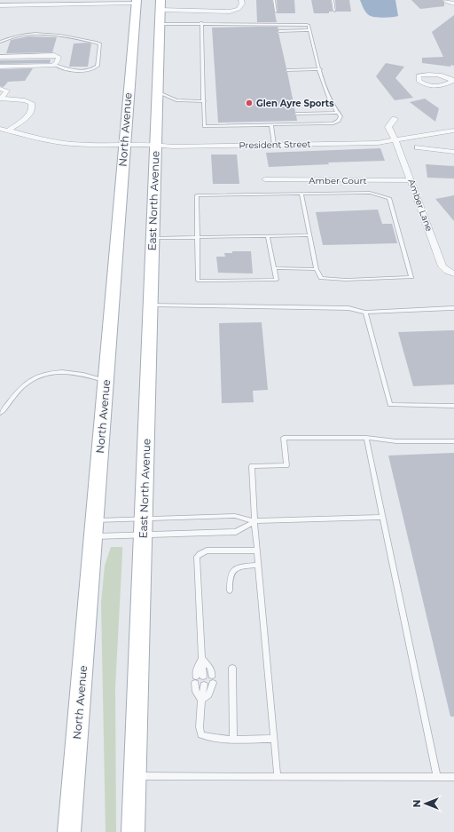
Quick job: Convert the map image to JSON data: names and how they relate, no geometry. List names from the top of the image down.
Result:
{
  "streets": {
    "main road": ["North Avenue", "East North Avenue"],
    "street": ["President Street", "Amber Court", "Amber Lane"]
  },
  "crossings": [
    ["North Avenue", "President Street"],
    ["President Street", "East North Avenue"],
    ["President Street", "Amber Lane"],
    ["Amber Court", "Amber Lane"]
  ],
  "places": ["Glen Ayre Sports"],
  "north": "left"
}
